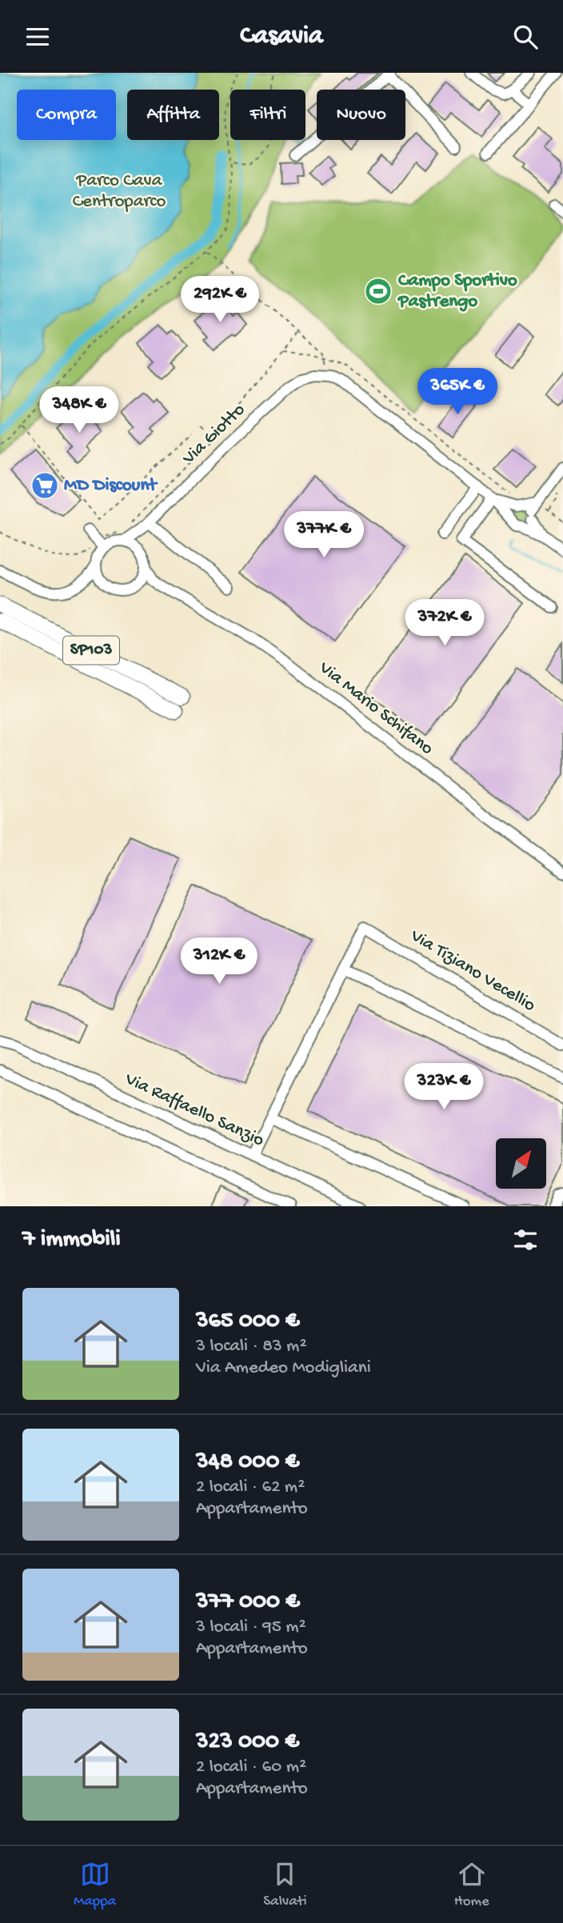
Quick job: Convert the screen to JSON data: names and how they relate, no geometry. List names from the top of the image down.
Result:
{
  "streets": {
    "highway": ["SP103"],
    "street": [
      "Via Giotto",
      "Via Mario Schifano",
      "Via Tiziano Vecellio",
      "Via Raffaello Sanzio"
    ]
  },
  "crossings": [
    ["Via Giotto", "Via Mario Schifano"]
  ],
  "parks": ["Parco Cava Centroparco"],
  "places": {
    "sports": ["Campo Sportivo Pastrengo"],
    "supermarket": ["MD Discount"]
  },
  "north": "top right",
  "page": {
    "header": "Casavia",
    "chip": [
      "Compra",
      "Affitta",
      "Filtri",
      "Nuovo"
    ],
    "price": [
      "292K €",
      "365K €",
      "348K €",
      "377K €",
      "372K €",
      "312K €",
      "323K €"
    ],
    "heading": "7 immobili",
    "list": [
      {
        "name": "365 000 €",
        "note": "3 locali · 83 m² · Via Amedeo Modigliani"
      },
      {
        "name": "348 000 €",
        "note": "2 locali · 62 m² · Appartamento"
      },
      {
        "name": "377 000 €",
        "note": "3 locali · 95 m² · Appartamento"
      },
      {
        "name": "323 000 €",
        "note": "2 locali · 60 m² · Appartamento"
      }
    ],
    "tabs": ["Mappa", "Salvati", "Home"]
  }
}
